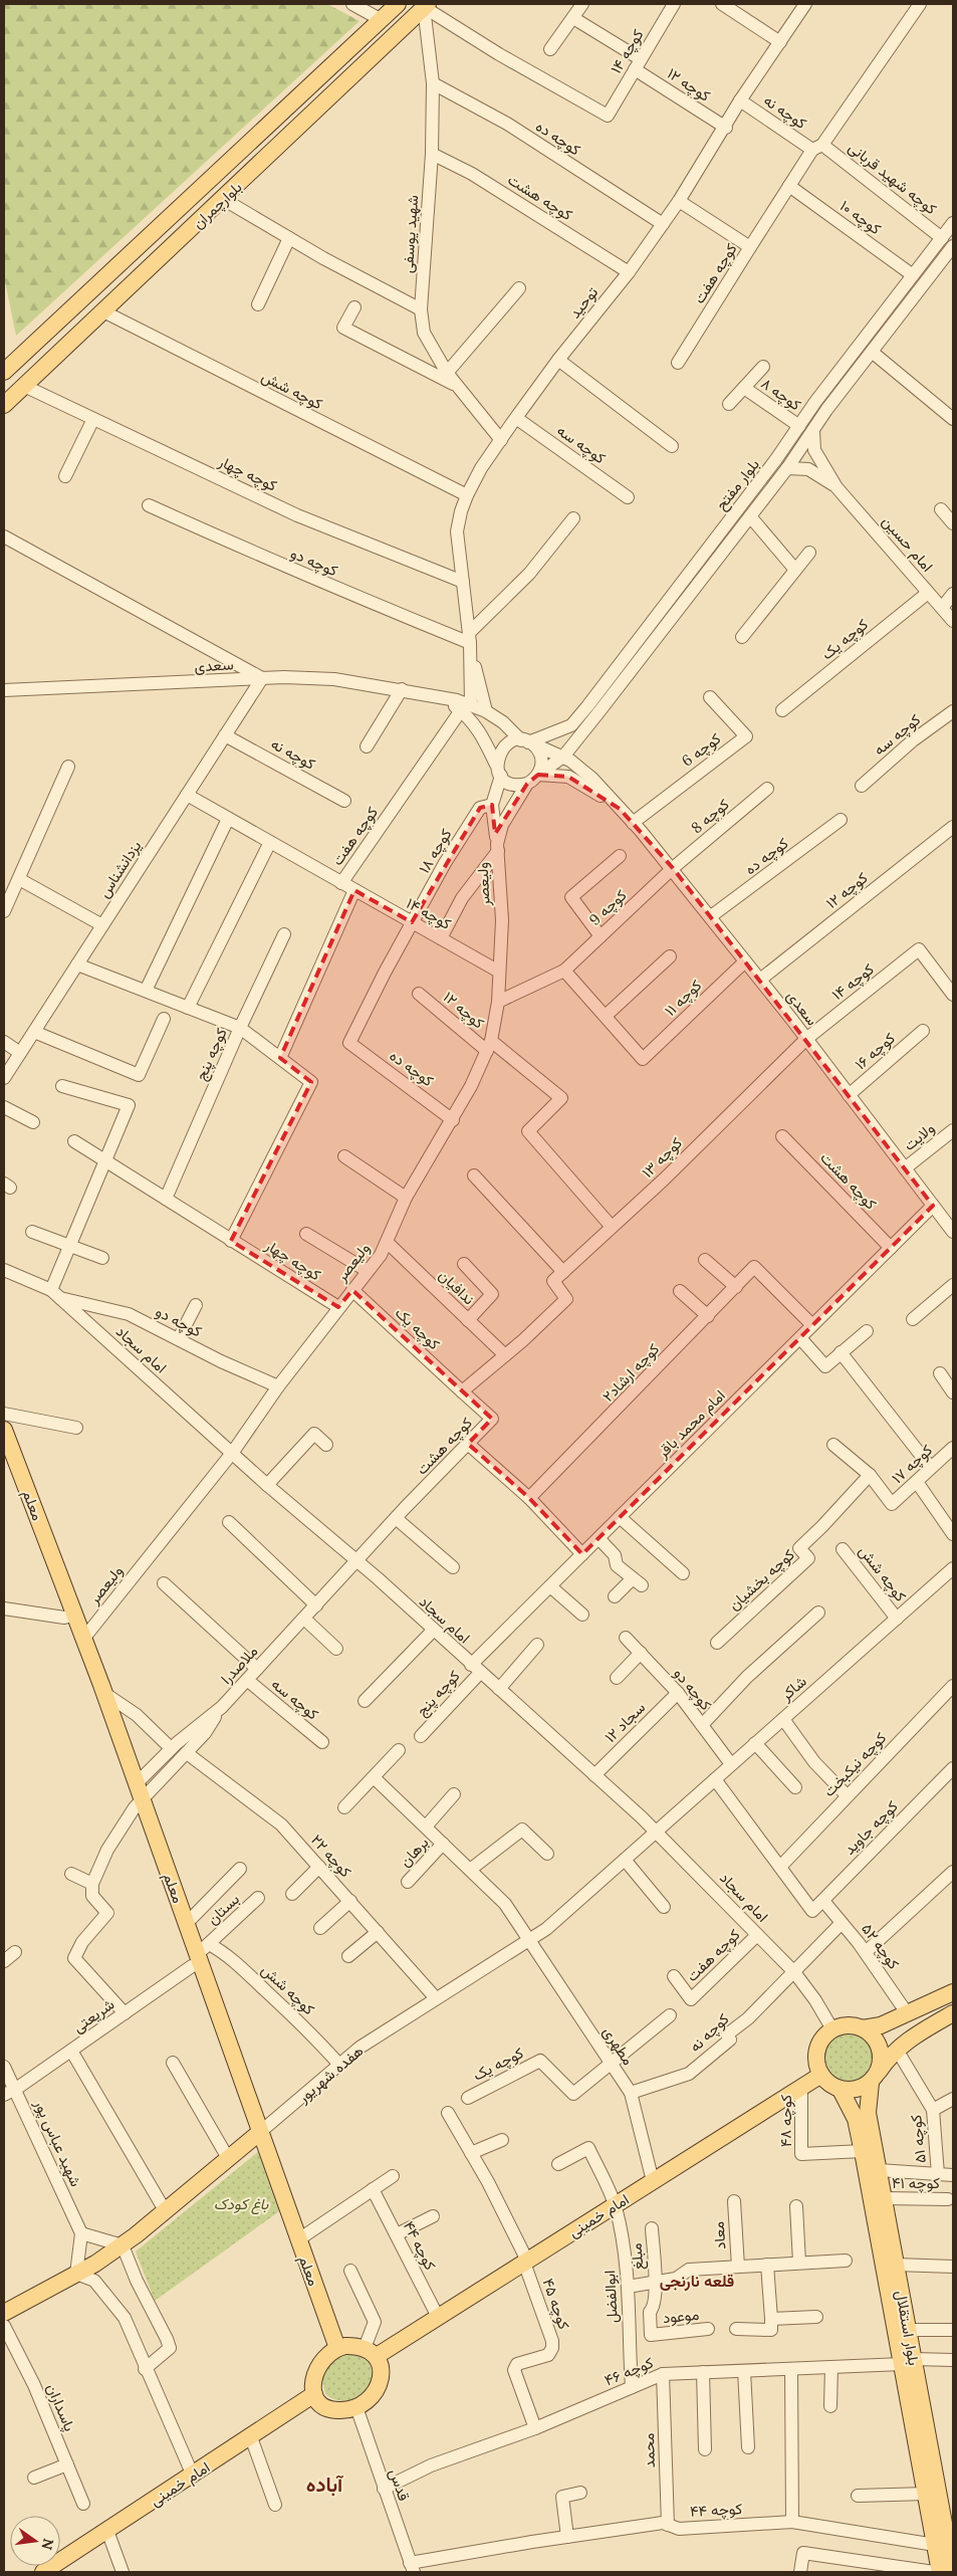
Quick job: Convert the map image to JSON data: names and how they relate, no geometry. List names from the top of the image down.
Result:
{
  "streets": {
    "main road": [
      "بلوارچمران",
      "معلم",
      "هفده شهریور",
      "امام خمینی",
      "بلوار استقلال"
    ],
    "street": [
      "کوچه ۱۴",
      "کوچه ۱۲",
      "کوچه نه",
      "کوچه ده",
      "کوچه شهید قربانی",
      "کوچه هشت",
      "کوچه ۱۰",
      "شهید یوسفی",
      "کوچه هفت",
      "توحید",
      "کوچه شش",
      "کوچه ۸",
      "کوچه سه",
      "کوچه چهار",
      "بلوار مفتح",
      "امام حسین",
      "کوچه دو",
      "کوچه یک",
      "سعدی",
      "کوچه 6",
      "کوچه 8",
      "کوچه ۱۸",
      "یزدانشناس",
      "ولیعصر",
      "کوچه 9",
      "کوچه ۱۱",
      "کوچه ۱۶",
      "کوچه پنج",
      "ولایت",
      "کوچه ۱۳",
      "ندافیان",
      "امام سجاد",
      "کوچه ارشاد۲",
      "امام محمد باقر",
      "کوچه ۱۷",
      "کوچه بخشیان",
      "ملاصدرا",
      "شاکر",
      "سجاد ۱۲",
      "کوچه نیکبخت",
      "کوچه جاوید",
      "برهان",
      "کوچه ۲۲",
      "بستان",
      "کوچه ۵۲",
      "شریعتی",
      "مطهری",
      "کوچه ۴۸",
      "کوچه ۵۱",
      "شهید عباس پور",
      "کوچه ۴۱",
      "معاد",
      "کوچه ۴۴",
      "مبلغ",
      "ابوالفضل",
      "کوچه ۴۵",
      "موعود",
      "کوچه ۴۶",
      "پاسداران",
      "محمد",
      "قدس"
    ]
  },
  "crossings": [
    ["کوچه ۱۴", "کوچه ۱۲"],
    ["کوچه ۱۴", "بلوارچمران"],
    ["کوچه ۱۴", "شهید یوسفی"],
    ["کوچه ۱۴", "کوچه هفت"],
    ["کوچه ۱۴", "سعدی"],
    ["کوچه ۱۴", "کوچه ۱۸"],
    ["کوچه ۱۴", "ولیعصر"],
    ["کوچه ۱۴", "کوچه ۱۳"],
    ["کوچه ۱۲", "توحید"],
    ["کوچه ۱۲", "سعدی"],
    ["کوچه ۱۲", "ولیعصر"],
    ["کوچه نه", "کوچه شهید قربانی"],
    ["کوچه نه", "توحید"],
    ["کوچه نه", "یزدانشناس"],
    ["کوچه نه", "امام سجاد"],
    ["کوچه نه", "مطهری"],
    ["کوچه ده", "شهید یوسفی"],
    ["کوچه ده", "توحید"],
    ["کوچه ده", "سعدی"],
    ["کوچه ده", "کوچه ۱۸"],
    ["کوچه ده", "ولیعصر"],
    ["کوچه شهید قربانی", "بلوار مفتح"],
    ["کوچه هشت", "شهید یوسفی"],
    ["کوچه هشت", "توحید"],
    ["کوچه هشت", "کوچه یک"],
    ["کوچه هشت", "کوچه ۱۳"],
    ["کوچه هشت", "ندافیان"],
    ["کوچه هشت", "امام سجاد"],
    ["کوچه هشت", "امام محمد باقر"],
    ["کوچه هشت", "ملاصدرا"],
    ["بلوارچمران", "شهید یوسفی"],
    ["بلوارچمران", "کوچه شش"],
    ["بلوارچمران", "کوچه چهار"],
    ["کوچه ۱۰", "بلوار مفتح"],
    ["شهید یوسفی", "توحید"],
    ["کوچه هفت", "توحید"],
    ["کوچه هفت", "سعدی"],
    ["کوچه هفت", "یزدانشناس"],
    ["کوچه هفت", "امام سجاد"],
    ["توحید", "کوچه شش"],
    ["توحید", "کوچه سه"],
    ["توحید", "کوچه چهار"],
    ["توحید", "کوچه دو"],
    ["کوچه شش", "معلم"],
    ["کوچه شش", "شاکر"],
    ["کوچه شش", "بستان"],
    ["کوچه شش", "شریعتی"],
    ["کوچه شش", "هفده شهریور"],
    ["کوچه ۸", "بلوار مفتح"],
    ["کوچه سه", "ملاصدرا"],
    ["کوچه چهار", "ولیعصر"],
    ["کوچه چهار", "کوچه پنج"],
    ["بلوار مفتح", "سعدی"],
    ["بلوار مفتح", "ولیعصر"],
    ["امام حسین", "کوچه یک"],
    ["کوچه دو", "ولیعصر"],
    ["کوچه دو", "امام سجاد"],
    ["کوچه دو", "شاکر"],
    ["کوچه دو", "سجاد ۱۲"],
    ["کوچه یک", "ولیعصر"],
    ["کوچه یک", "مطهری"],
    ["سعدی", "کوچه 6"],
    ["سعدی", "کوچه 8"],
    ["سعدی", "یزدانشناس"],
    ["سعدی", "ولیعصر"],
    ["سعدی", "کوچه 9"],
    ["سعدی", "کوچه ۱۱"],
    ["سعدی", "کوچه ۱۶"],
    ["سعدی", "ولایت"],
    ["سعدی", "کوچه ۱۳"],
    ["سعدی", "امام محمد باقر"],
    ["کوچه 8", "کوچه 9"],
    ["کوچه ۱۸", "ولیعصر"],
    ["یزدانشناس", "کوچه پنج"],
    ["ولیعصر", "ندافیان"],
    ["ولیعصر", "امام سجاد"],
    ["ولیعصر", "معلم"],
    ["کوچه پنج", "امام سجاد"],
    ["کوچه پنج", "امام محمد باقر"],
    ["امام سجاد", "امام محمد باقر"],
    ["امام سجاد", "ملاصدرا"],
    ["امام سجاد", "شاکر"],
    ["امام سجاد", "سجاد ۱۲"],
    ["امام سجاد", "هفده شهریور"],
    ["امام سجاد", "امام خمینی"],
    ["امام سجاد", "بلوار استقلال"],
    ["کوچه ارشاد۲", "امام محمد باقر"],
    ["کوچه ۱۷", "کوچه بخشیان"],
    ["معلم", "ملاصدرا"],
    ["معلم", "بستان"],
    ["معلم", "شریعتی"],
    ["معلم", "هفده شهریور"],
    ["معلم", "امام خمینی"],
    ["معلم", "قدس"],
    ["شاکر", "هفده شهریور"],
    ["کوچه نیکبخت", "کوچه جاوید"],
    ["کوچه جاوید", "کوچه ۵۲"],
    ["برهان", "مطهری"],
    ["کوچه ۲۲", "هفده شهریور"],
    ["بستان", "شریعتی"],
    ["شریعتی", "شهید عباس پور"],
    ["مطهری", "هفده شهریور"],
    ["مطهری", "امام خمینی"],
    ["کوچه ۴۸", "امام خمینی"],
    ["کوچه ۴۸", "بلوار استقلال"],
    ["کوچه ۴۱", "بلوار استقلال"],
    ["امام خمینی", "کوچه ۴۴"],
    ["امام خمینی", "ابوالفضل"],
    ["امام خمینی", "کوچه ۴۵"],
    ["امام خمینی", "بلوار استقلال"],
    ["امام خمینی", "قدس"],
    ["کوچه ۴۴", "بلوار استقلال"],
    ["کوچه ۴۴", "محمد"],
    ["کوچه ۴۴", "قدس"],
    ["مبلغ", "موعود"],
    ["ابوالفضل", "کوچه ۴۶"],
    ["کوچه ۴۵", "کوچه ۴۶"],
    ["بلوار استقلال", "کوچه ۴۶"],
    ["کوچه ۴۶", "محمد"],
    ["کوچه ۴۶", "قدس"]
  ],
  "districts": ["قلعه نارنجی", "آباده"],
  "parks": ["باغ کودک"],
  "north": "right"
}
